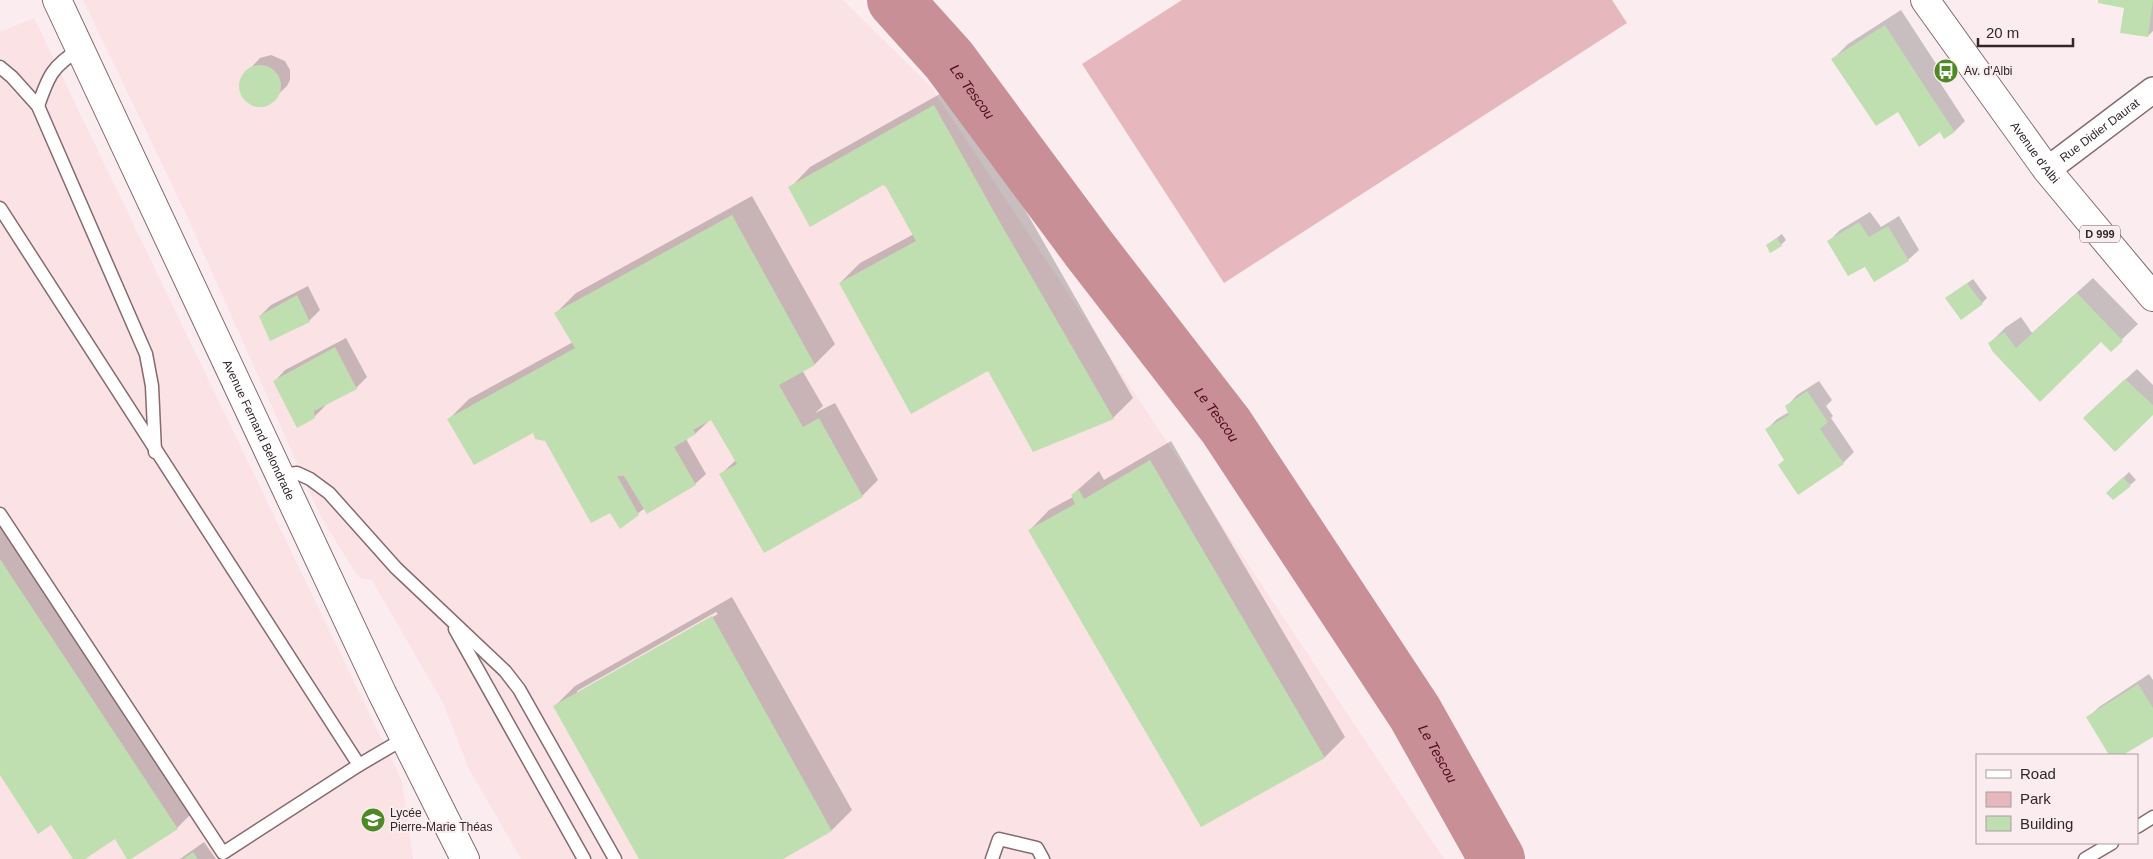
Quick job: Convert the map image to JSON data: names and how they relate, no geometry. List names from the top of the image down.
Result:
{
  "streets": {
    "street": [
      "Rue Didier Daurat",
      "Avenue d'Albi",
      "D 999",
      "Avenue Fernand Belondrade"
    ]
  },
  "crossings": [
    ["Rue Didier Daurat", "Avenue d'Albi"]
  ],
  "water": ["Le Tescou"],
  "places": {
    "bus stop": ["Av. d'Albi"],
    "school or university": ["Lycée Pierre-Marie Théas"]
  },
  "legend": ["Road", "Park", "Building"],
  "scale_bar": "20 m"
}
